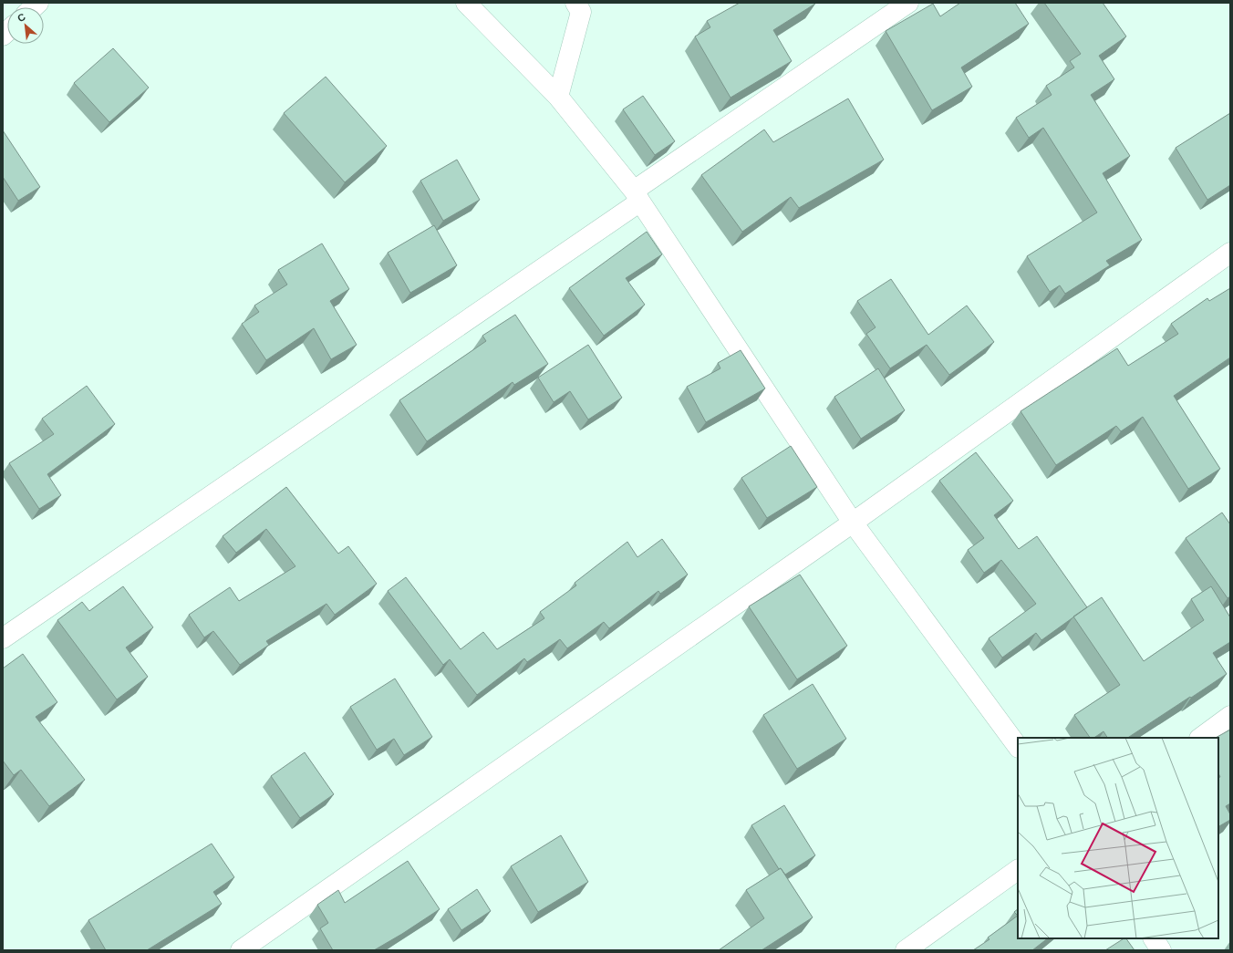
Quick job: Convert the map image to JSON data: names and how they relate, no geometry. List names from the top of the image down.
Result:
{
  "north": "top left"
}
